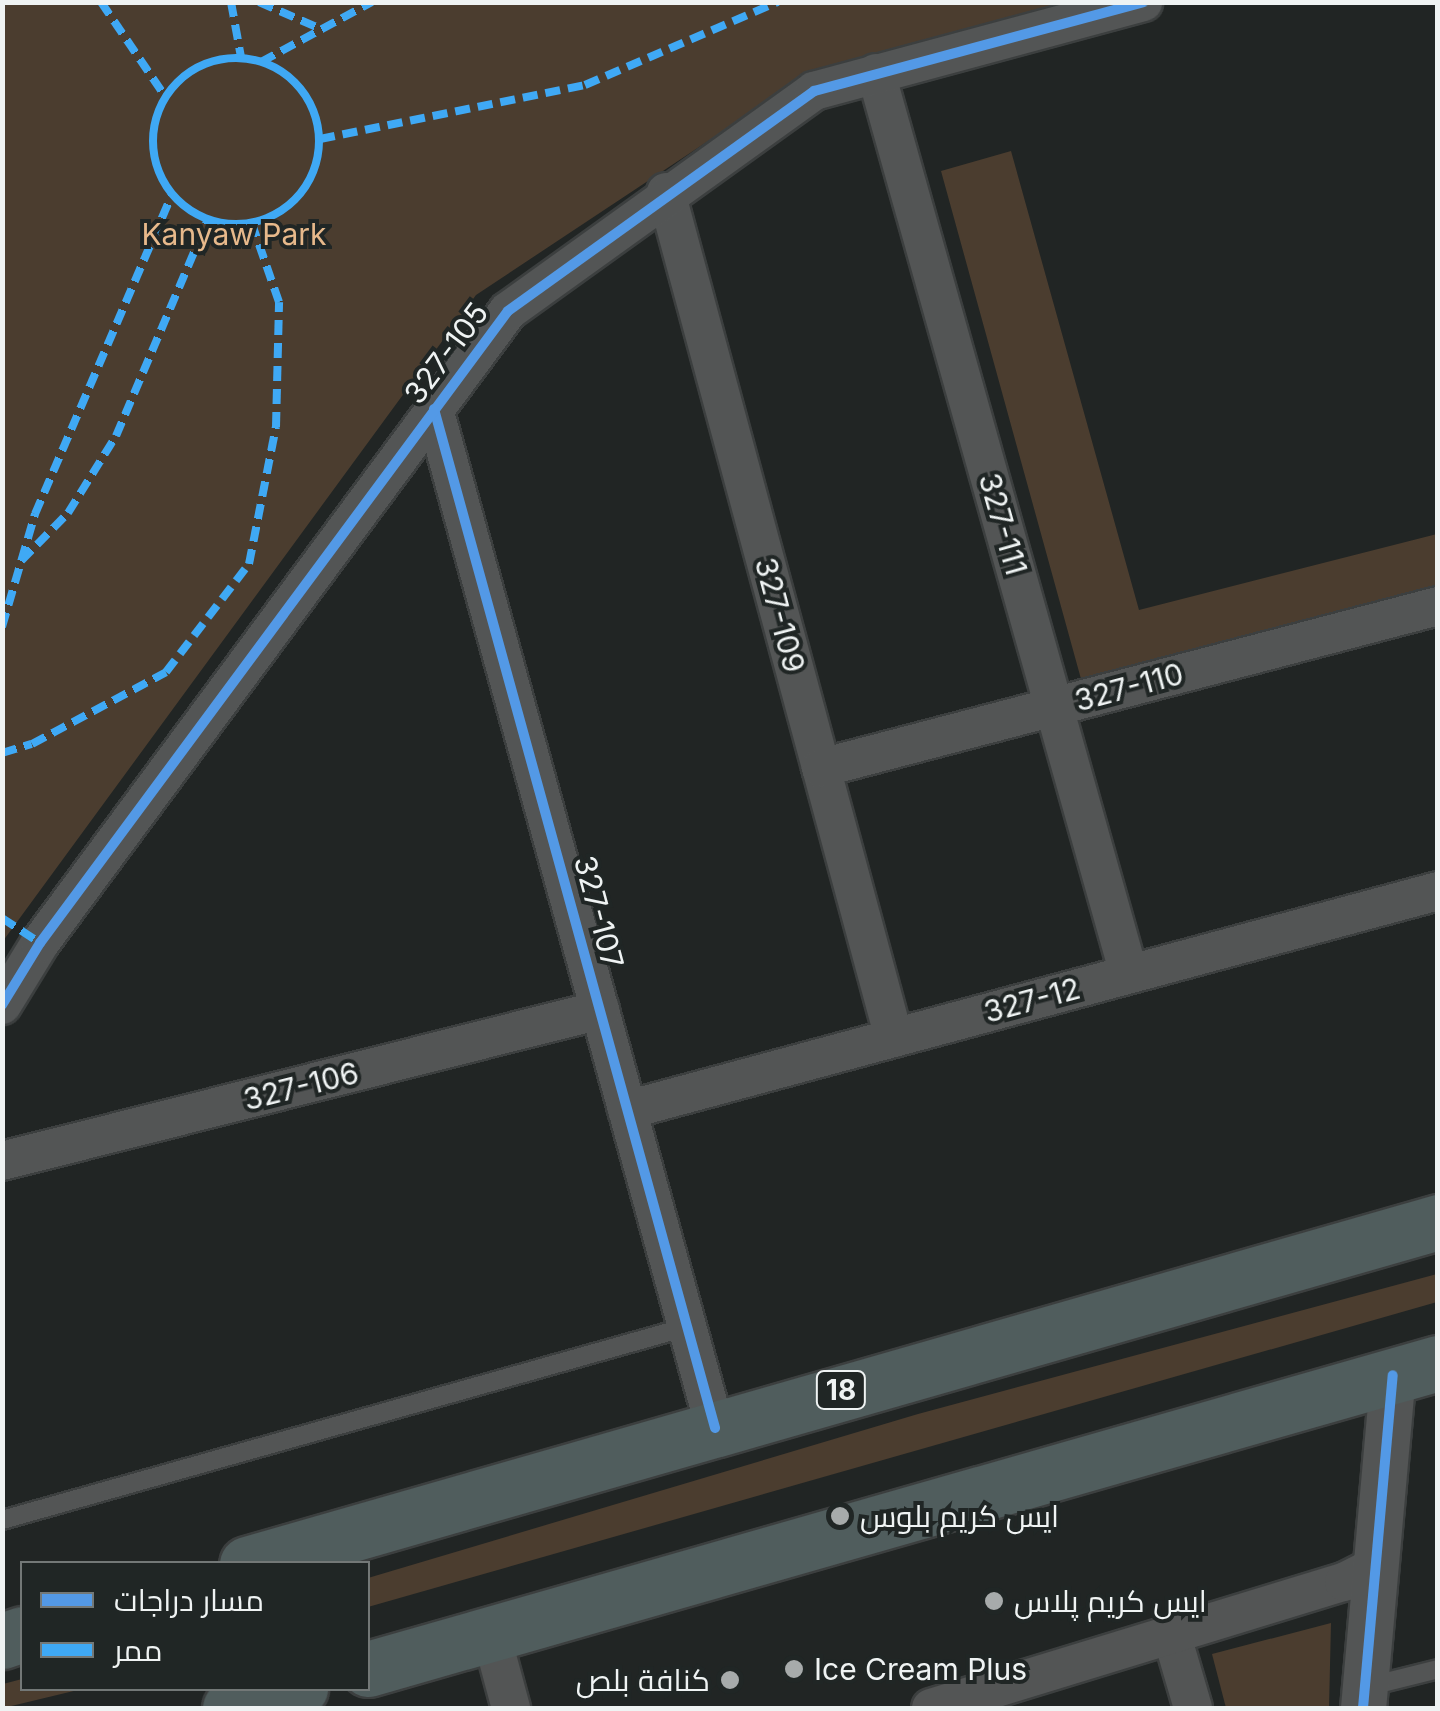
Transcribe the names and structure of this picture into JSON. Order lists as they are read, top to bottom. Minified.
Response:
{"streets":{"highway":["18"],"street":["327-105","327-111","327-109","327-110","327-107","327-12","327-106"]},"crossings":[["327-105","327-111"],["327-105","327-109"],["327-105","327-107"],["327-111","327-110"],["327-111","327-12"],["327-109","327-110"],["327-109","327-12"],["327-107","327-12"],["327-107","327-106"],["327-107","18"]],"parks":["Kanyaw Park"],"places":["ايس كريم بلوس","ايس كريم پلاس","Ice Cream Plus","كنافة بلص"],"legend":["مسار دراجات","ممر"]}
